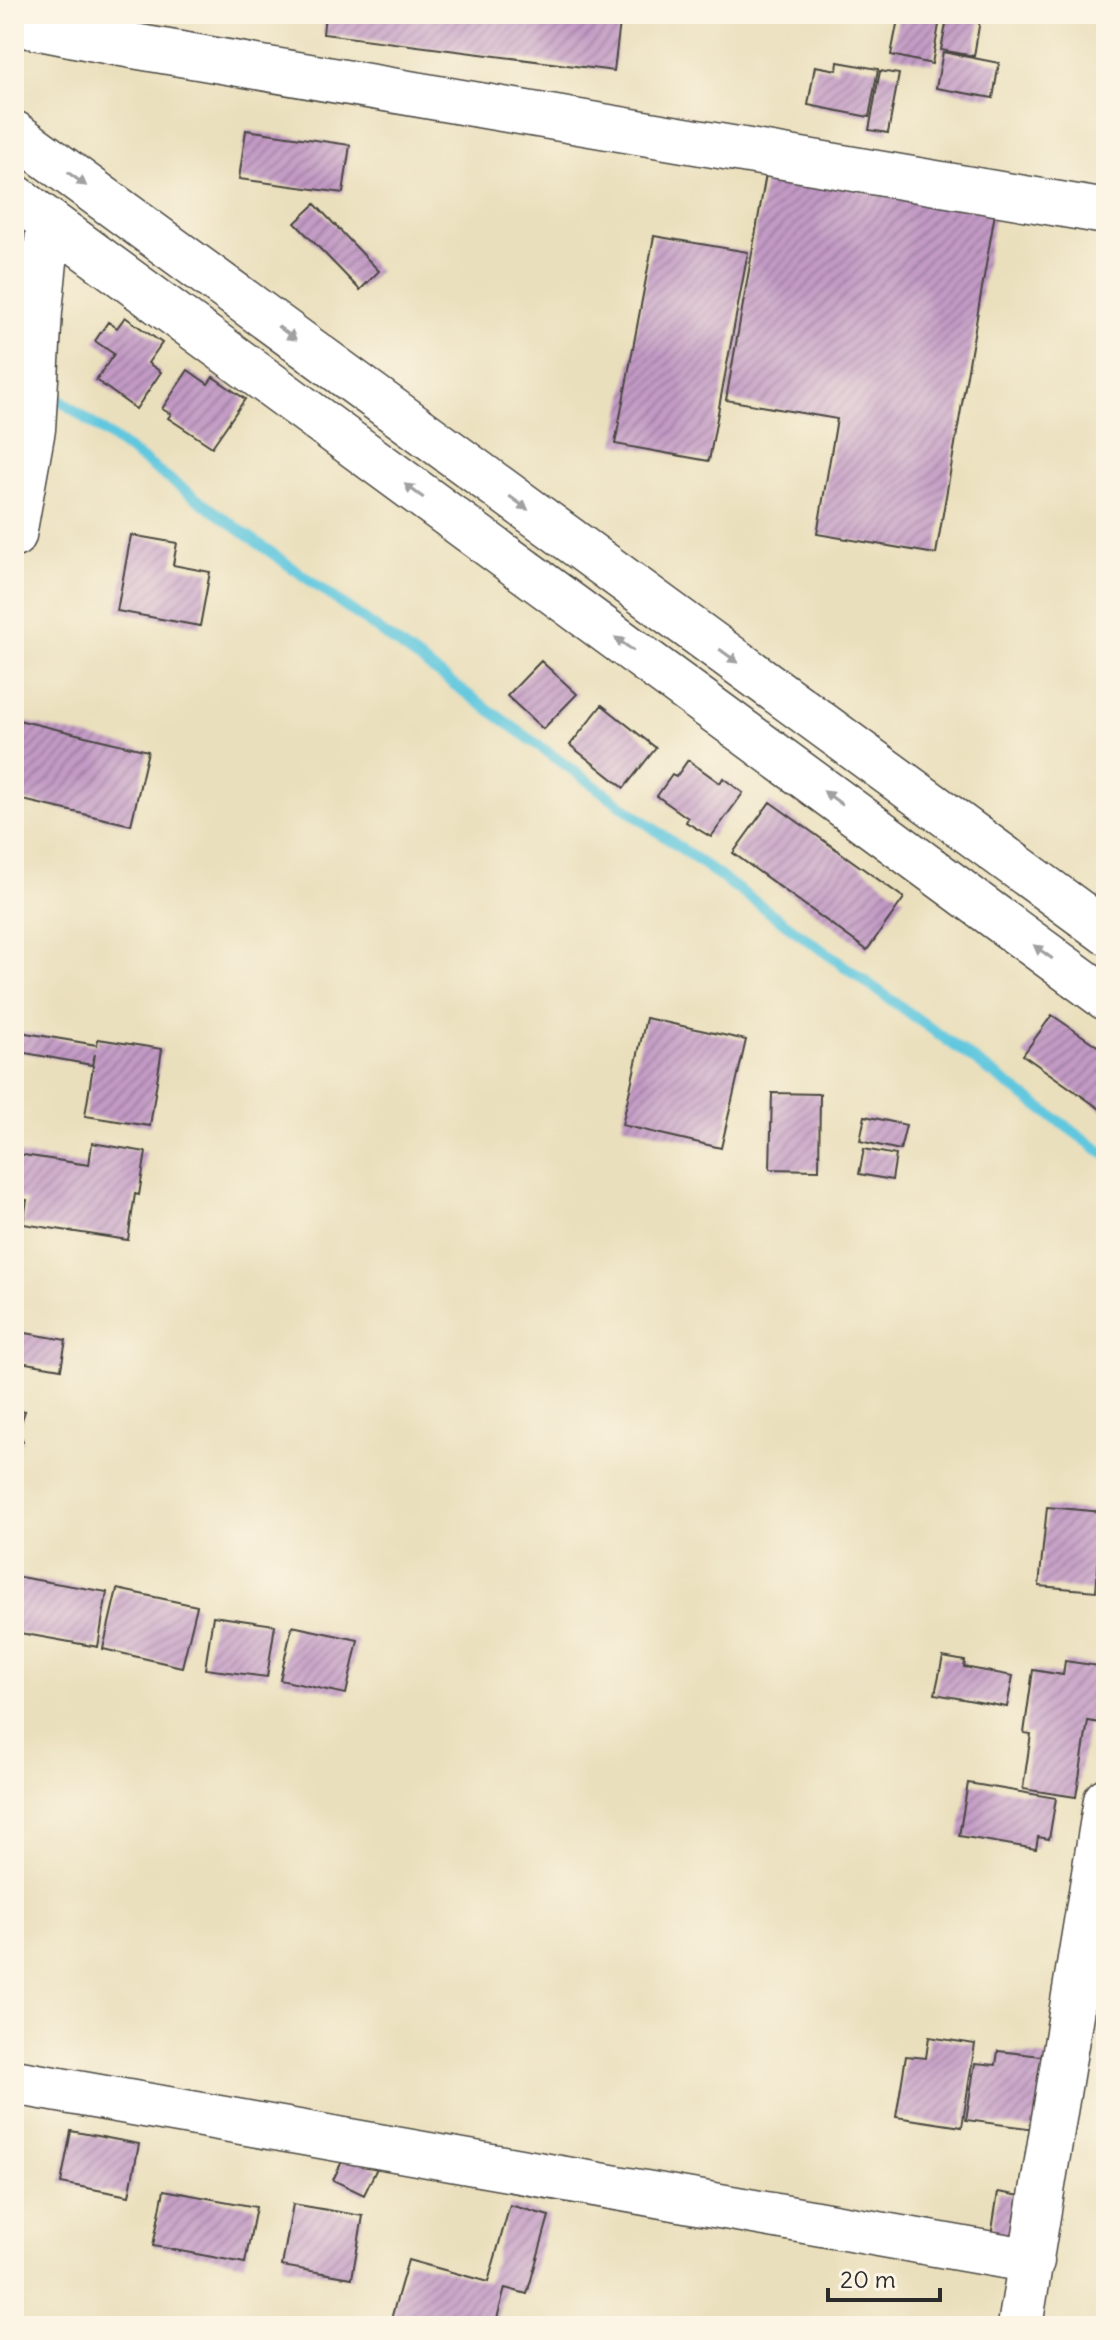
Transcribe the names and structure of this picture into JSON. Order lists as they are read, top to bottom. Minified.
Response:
{"scale_bar":"20 m"}
